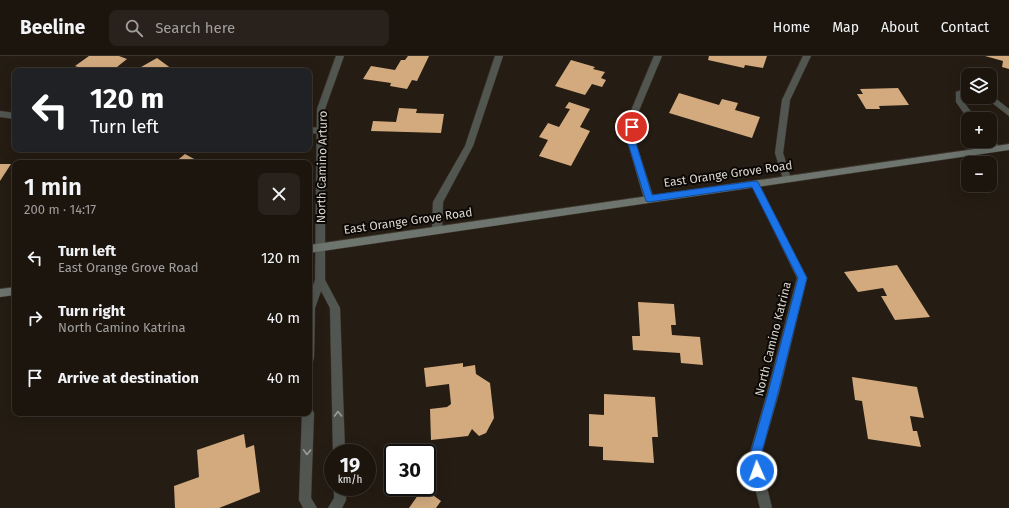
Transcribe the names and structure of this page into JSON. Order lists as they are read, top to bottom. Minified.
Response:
{"streets":{"main road":["East Orange Grove Road"],"street":["North Camino Arturo","North Camino Katrina"]},"crossings":[["North Camino Arturo","East Orange Grove Road"],["East Orange Grove Road","North Camino Katrina"]],"one_way":["North Camino Arturo"],"page":{"header":"Beeline","search":"Search here","nav":["Home","Map","About","Contact"],"map_buttons":["+","−"],"turn":["120 m","Turn left"],"heading":["1 min","200 m · 14:17"],"list":[{"name":"Turn left","note":"East Orange Grove Road","value":"120 m"},{"name":"Turn right","note":"North Camino Katrina","value":"40 m"},{"name":"Arrive at destination","value":"40 m"}],"speed":"19 km/h","limit":"30"}}
